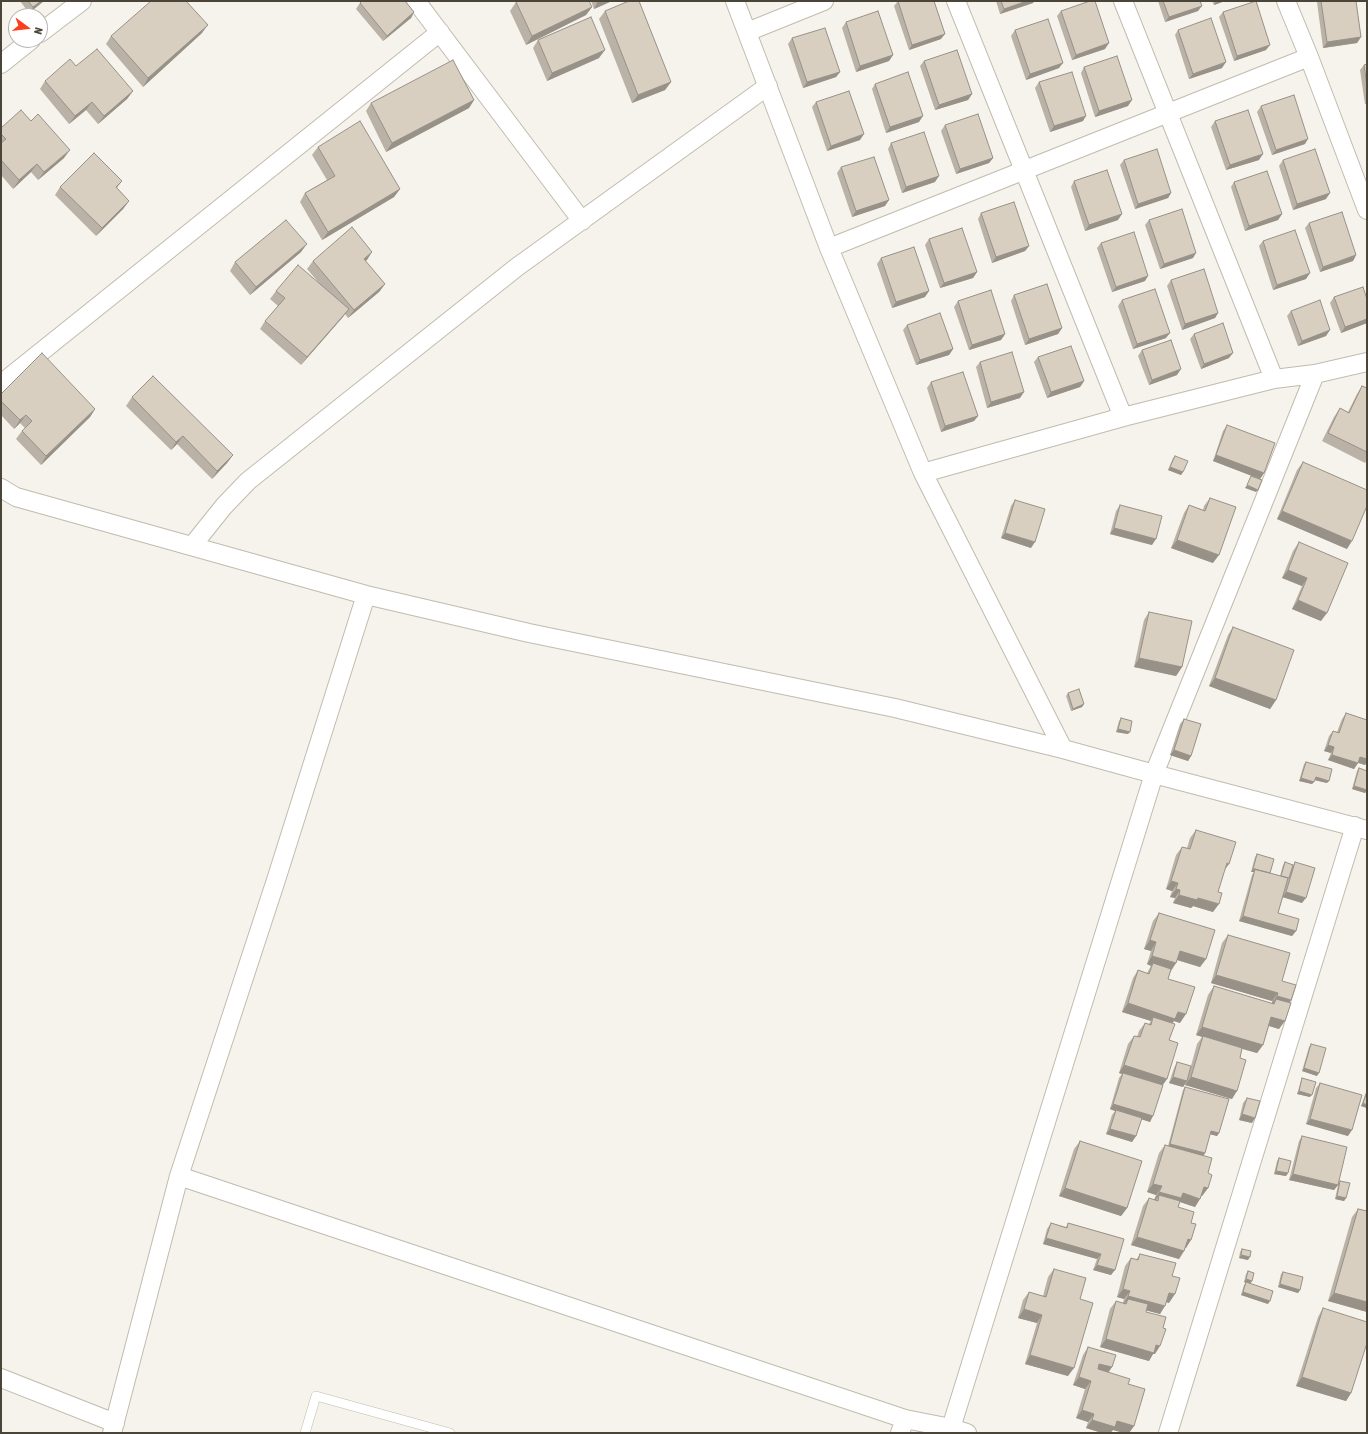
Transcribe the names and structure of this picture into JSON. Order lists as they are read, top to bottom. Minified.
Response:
{"north":"right"}
